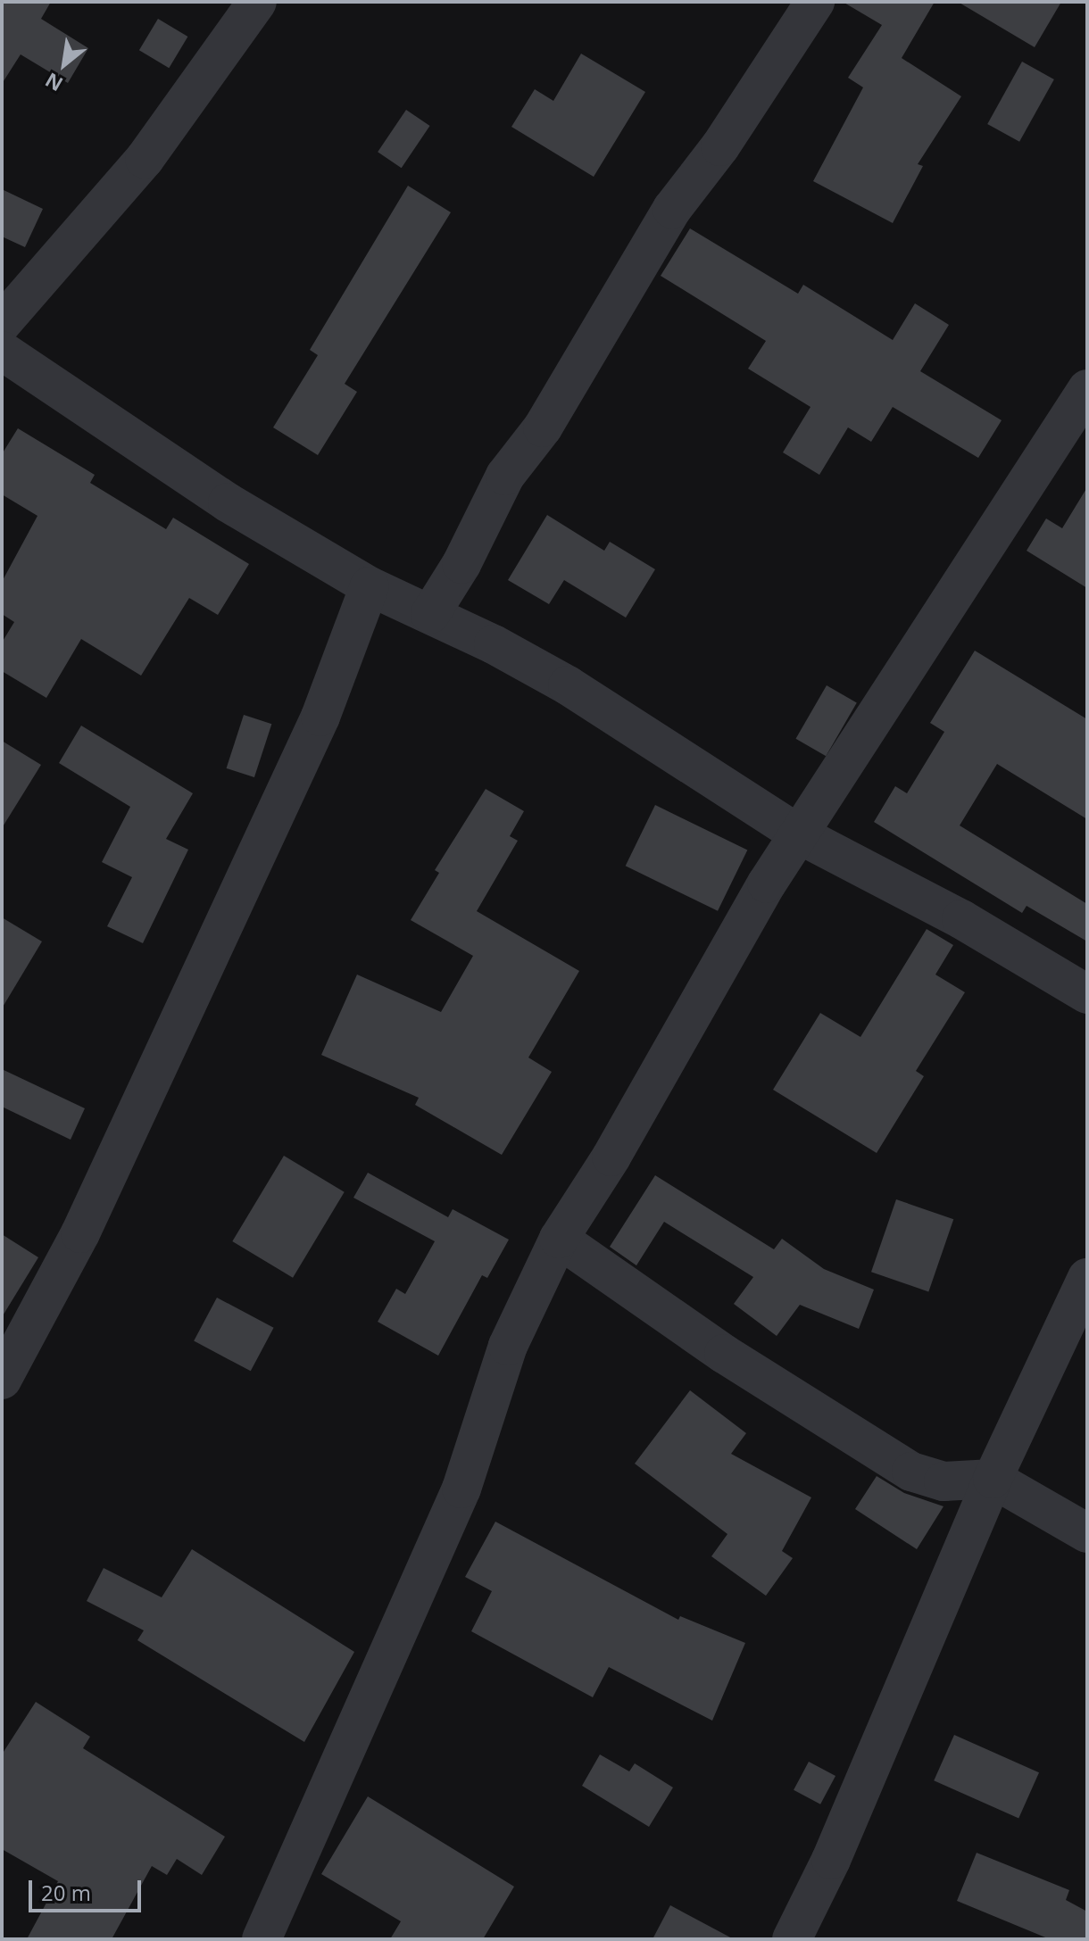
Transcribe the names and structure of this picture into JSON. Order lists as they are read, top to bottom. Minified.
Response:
{"scale_bar":"20 m","north":"bottom left"}
